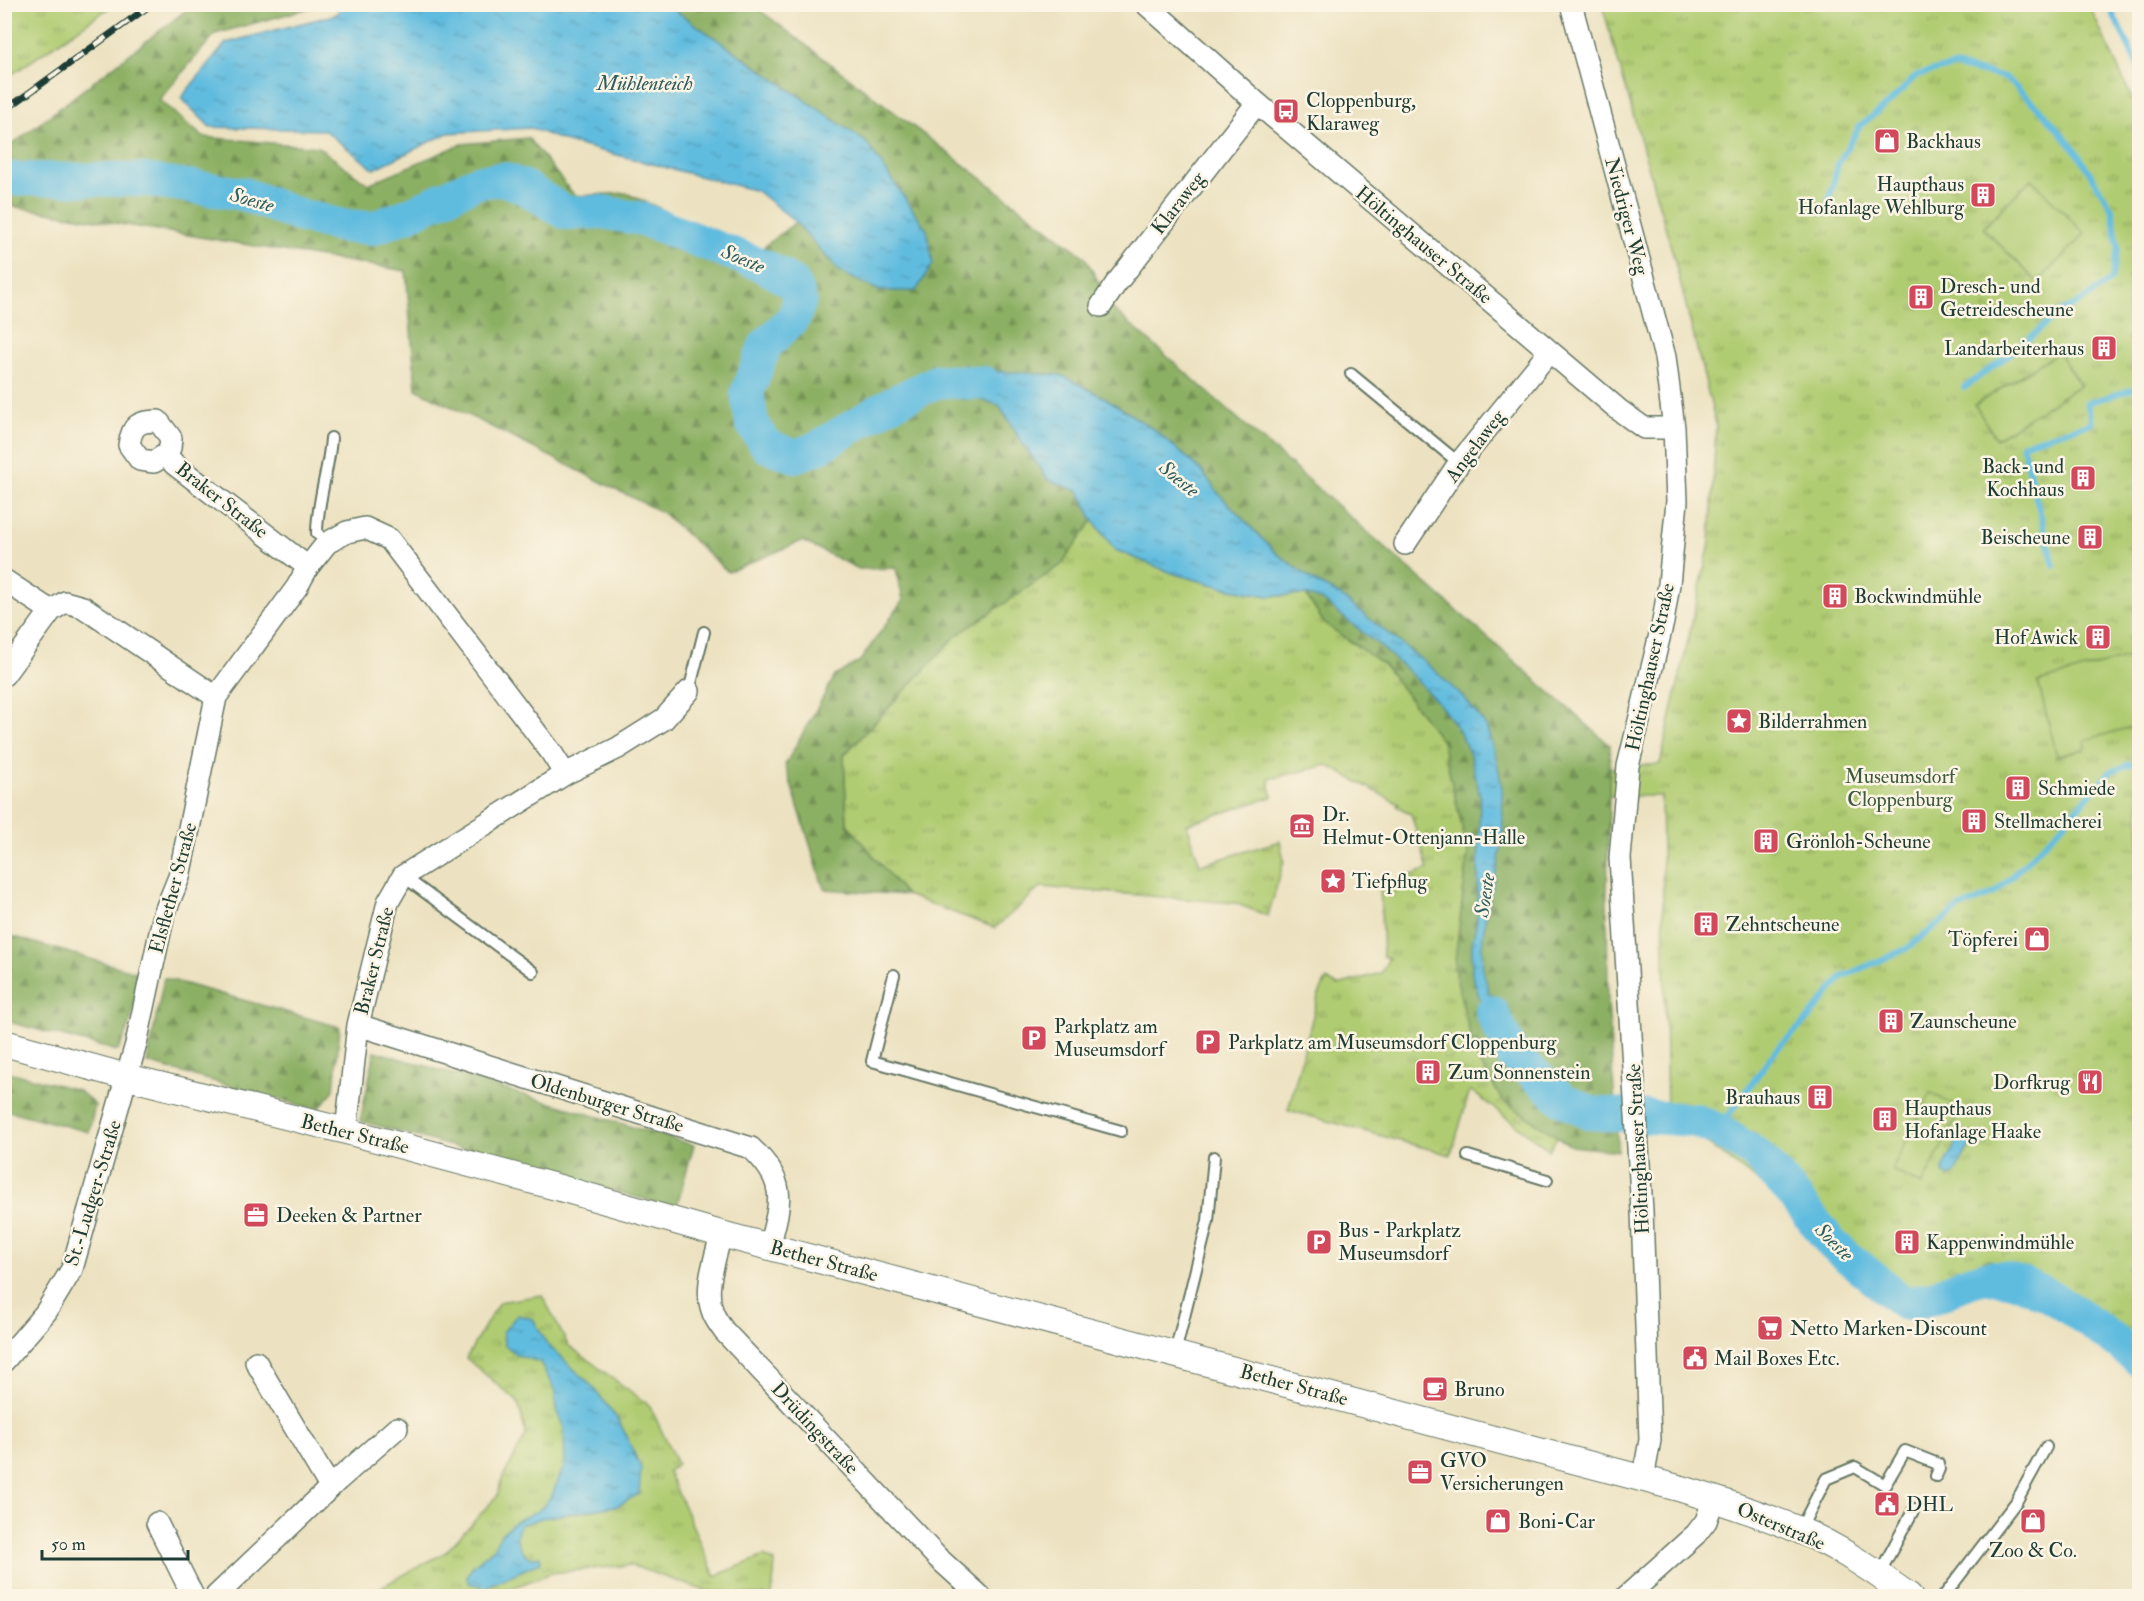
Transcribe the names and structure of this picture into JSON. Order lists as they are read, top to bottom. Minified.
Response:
{"streets":{"street":["Klaraweg","Niedriger Weg","Höltinghauser Straße","Angelaweg","Braker Straße","Elsflether Straße","Oldenburger Straße","Bether Straße","St.-Ludger-Straße","Drüdingstraße","Osterstraße"]},"crossings":[["Klaraweg","Höltinghauser Straße"],["Niedriger Weg","Höltinghauser Straße"],["Höltinghauser Straße","Angelaweg"],["Höltinghauser Straße","Bether Straße"],["Höltinghauser Straße","Osterstraße"],["Braker Straße","Elsflether Straße"],["Braker Straße","Oldenburger Straße"],["Braker Straße","Bether Straße"],["Elsflether Straße","Bether Straße"],["Elsflether Straße","St.-Ludger-Straße"],["Oldenburger Straße","Bether Straße"],["Bether Straße","St.-Ludger-Straße"],["Bether Straße","Drüdingstraße"],["Bether Straße","Osterstraße"]],"water":["Mühlenteich","Soeste"],"parks":["Museumsdorf Cloppenburg"],"places":{"bus stop":["Cloppenburg, Klaraweg"],"shop":["Backhaus","Töpferei","Boni-Car","Zoo & Co."],"building":["Haupthaus Hofanlage Wehlburg","Dresch- und Getreidescheune","Landarbeiterhaus","Back- und Kochhaus","Beischeune","Bockwindmühle","Hof Awick","Schmiede","Stellmacherei","Grönloh-Scheune","Zehntscheune","Zaunscheune","Zum Sonnenstein","Brauhaus","Haupthaus Hofanlage Haake","Kappenwindmühle"],"place":["Bilderrahmen","Tiefpflug"],"museum":["Dr. Helmut-Ottenjann-Halle"],"parking":["Parkplatz am Museumsdorf","Parkplatz am Museumsdorf Cloppenburg","Bus - Parkplatz Museumsdorf"],"restaurant":["Dorfkrug"],"office":["Deeken & Partner","GVO Versicherungen"],"supermarket":["Netto Marken-Discount"],"public building":["Mail Boxes Etc.","DHL"],"cafe":["Bruno"]},"scale_bar":"50 m"}
